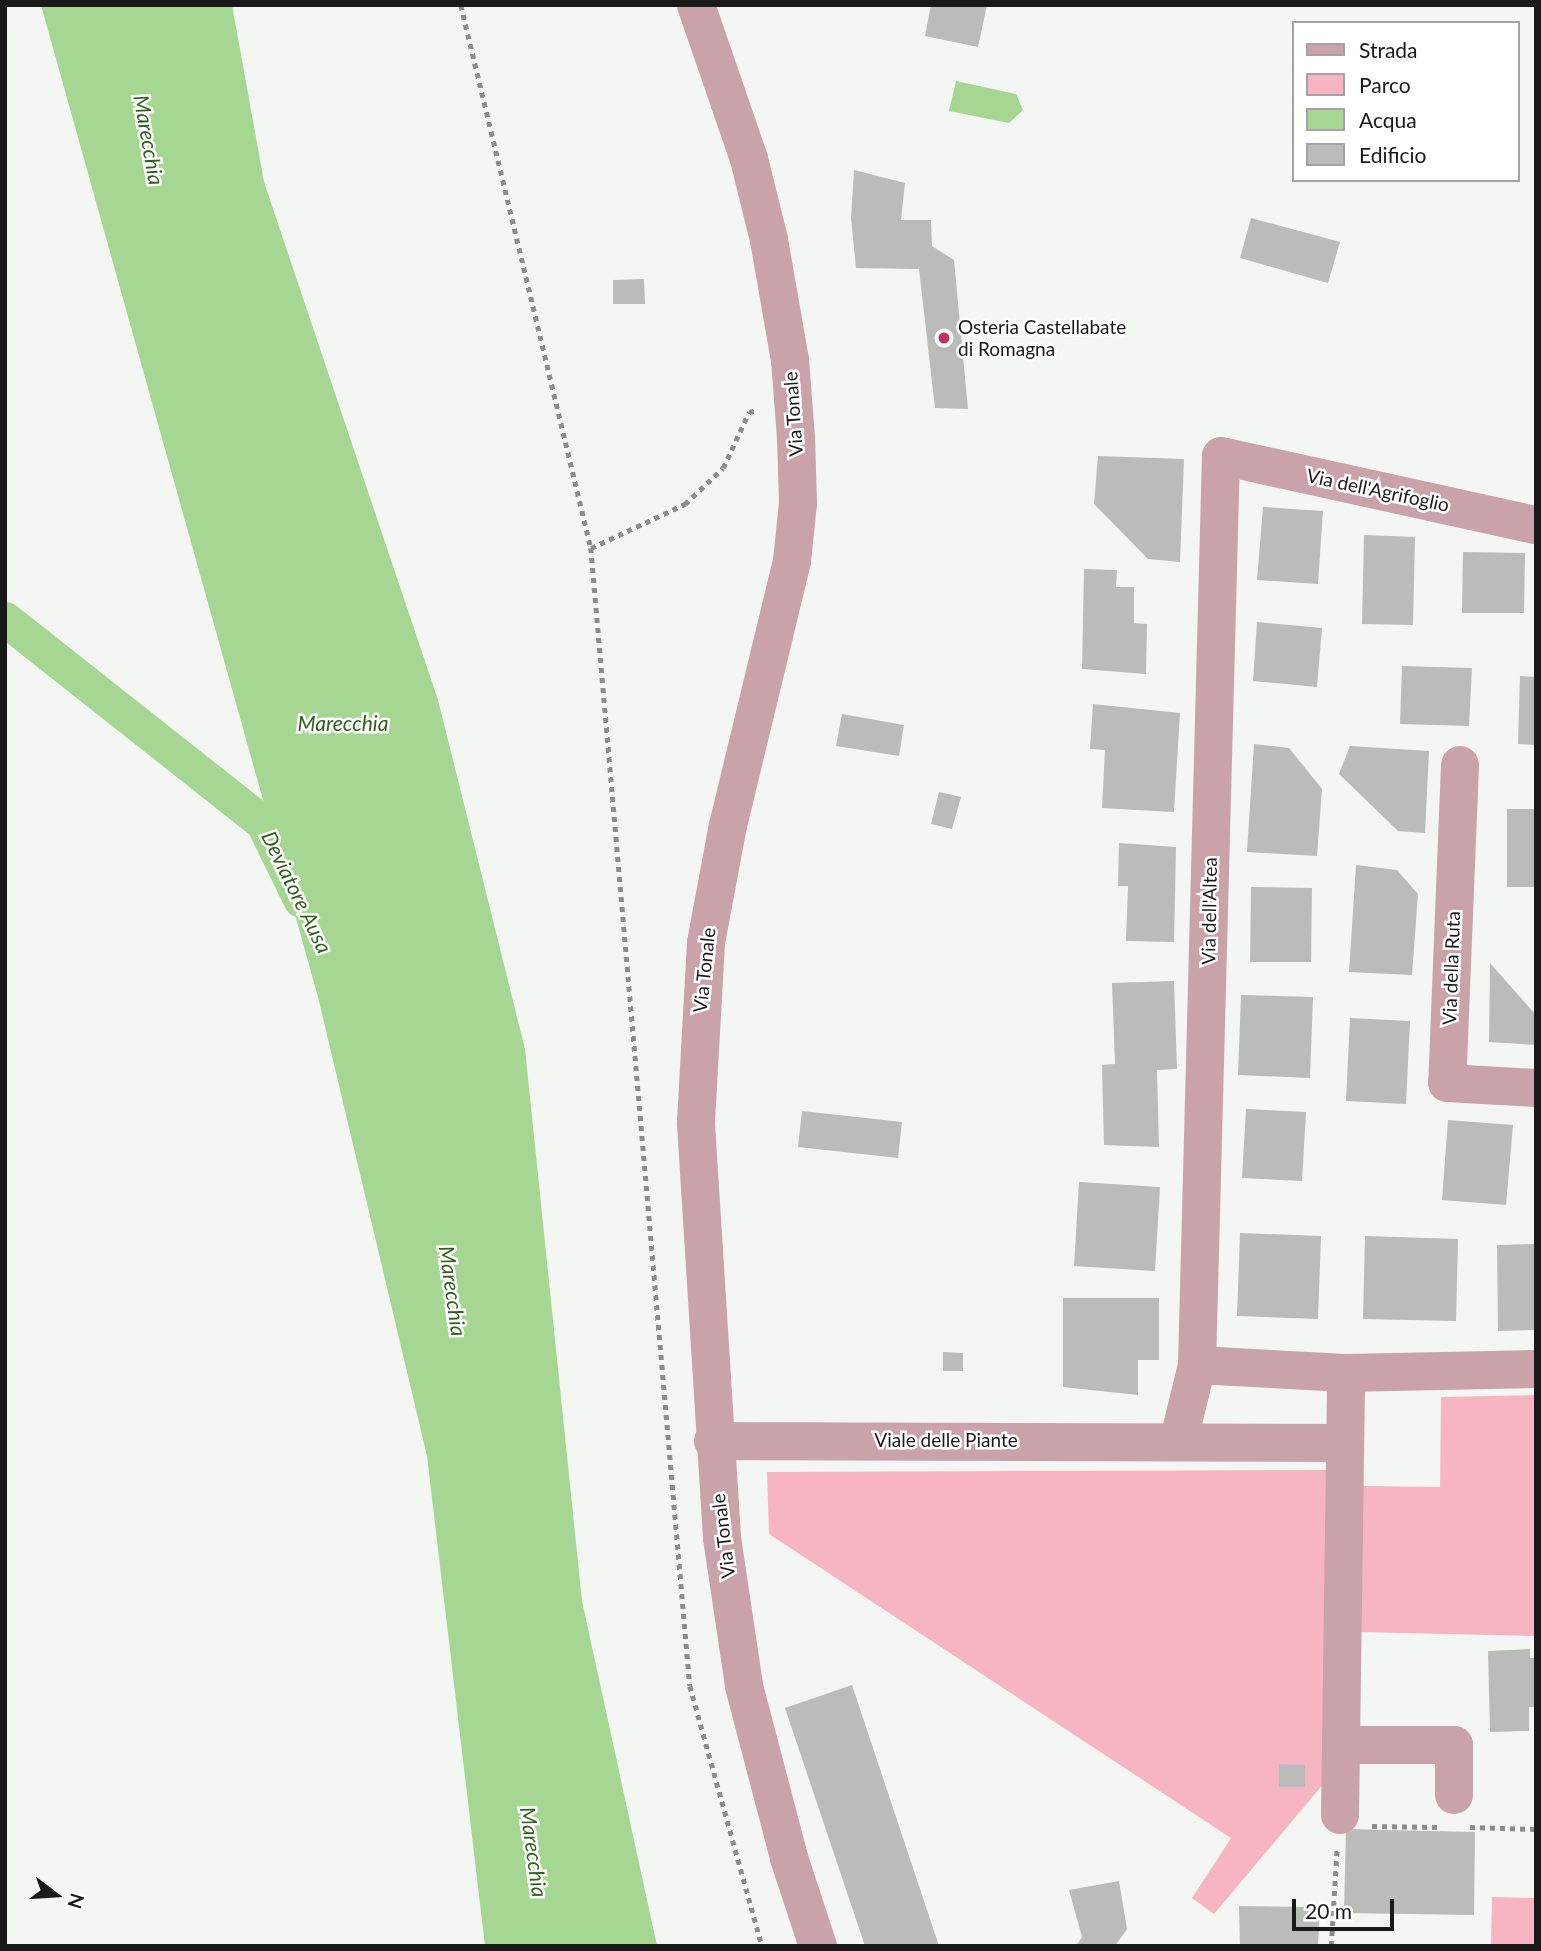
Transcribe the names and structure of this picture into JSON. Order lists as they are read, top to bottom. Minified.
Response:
{"streets":{"street":["Via Tonale","Via dell'Agrifoglio","Via dell'Altea","Via della Ruta","Viale delle Piante"]},"crossings":[["Via Tonale","Viale delle Piante"],["Via dell'Agrifoglio","Via dell'Altea"]],"water":["Marecchia","Deviatore Ausa"],"places":["Osteria Castellabate di Romagna"],"legend":["Strada","Parco","Acqua","Edificio"],"scale_bar":"20 m","north":"right"}
